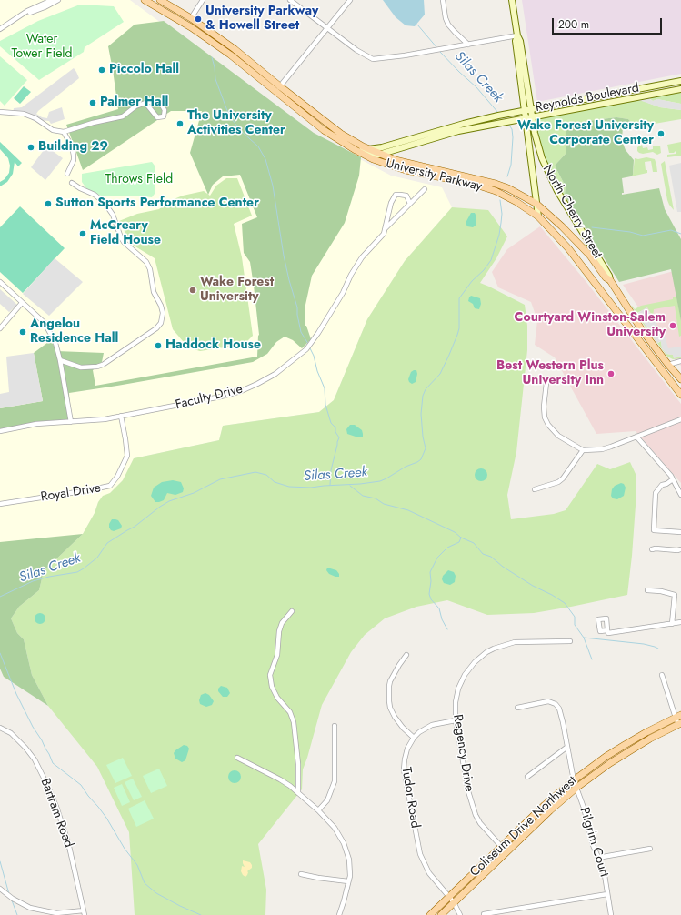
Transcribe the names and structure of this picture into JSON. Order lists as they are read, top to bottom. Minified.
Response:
{"streets":{"main road":["Reynolds Boulevard","University Parkway","North Cherry Street","Coliseum Drive Northwest"],"street":["Faculty Drive","Royal Drive","Regency Drive","Tudor Road","Bartram Road","Pilgrim Court"]},"crossings":[["Reynolds Boulevard","University Parkway"],["Reynolds Boulevard","North Cherry Street"],["University Parkway","North Cherry Street"],["Faculty Drive","Royal Drive"],["Regency Drive","Tudor Road"],["Regency Drive","Coliseum Drive Northwest"],["Tudor Road","Coliseum Drive Northwest"],["Coliseum Drive Northwest","Pilgrim Court"]],"water":["Silas Creek"],"parks":["Water Tower Field","Throws Field"],"places":["University Parkway & Howell Street","Piccolo Hall","Palmer Hall","The University Activities Center","Wake Forest University Corporate Center","Building 29","Sutton Sports Performance Center","McCreary Field House","Wake Forest University","Courtyard Winston-Salem University","Angelou Residence Hall","Haddock House","Best Western Plus University Inn"],"scale_bar":"200 m"}
